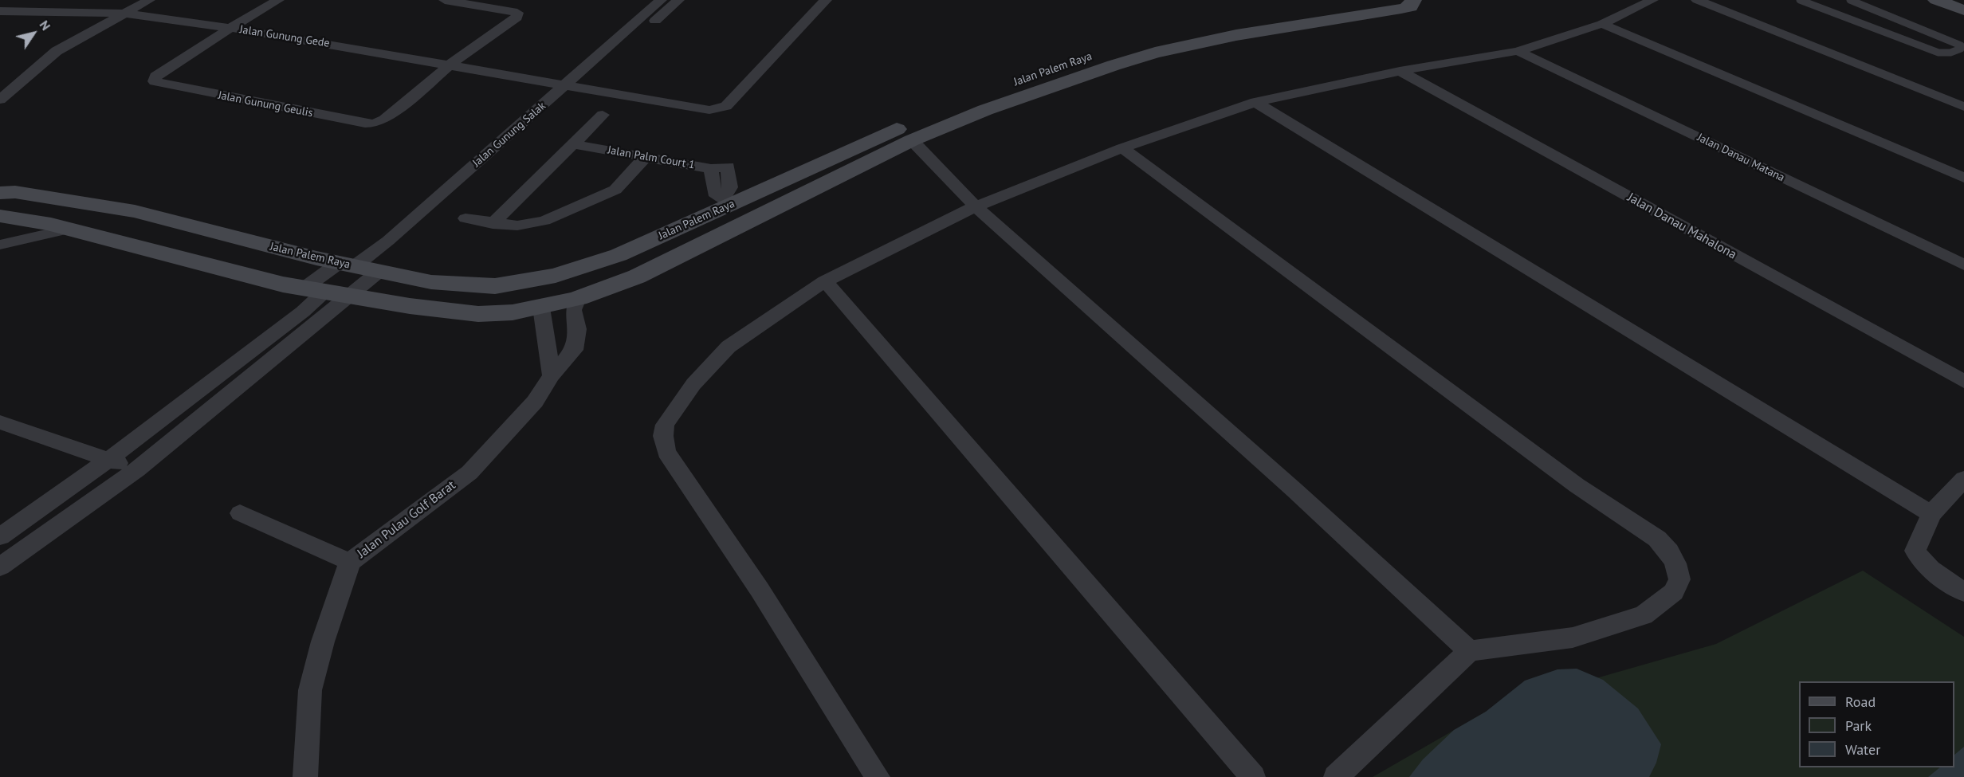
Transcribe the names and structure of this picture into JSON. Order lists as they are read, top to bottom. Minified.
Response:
{"streets":{"street":["Jalan Gunung Gede","Jalan Palem Raya","Jalan Gunung Geulis","Jalan Gunung Salak","Jalan Palm Court 1","Jalan Danau Matana","Jalan Danau Mahalona","Jalan Pulau Golf Barat"]},"crossings":[["Jalan Gunung Gede","Jalan Gunung Geulis"],["Jalan Gunung Gede","Jalan Gunung Salak"],["Jalan Palem Raya","Jalan Gunung Salak"],["Jalan Palem Raya","Jalan Palm Court 1"],["Jalan Palem Raya","Jalan Pulau Golf Barat"]],"legend":["Road","Park","Water"],"north":"top right"}
